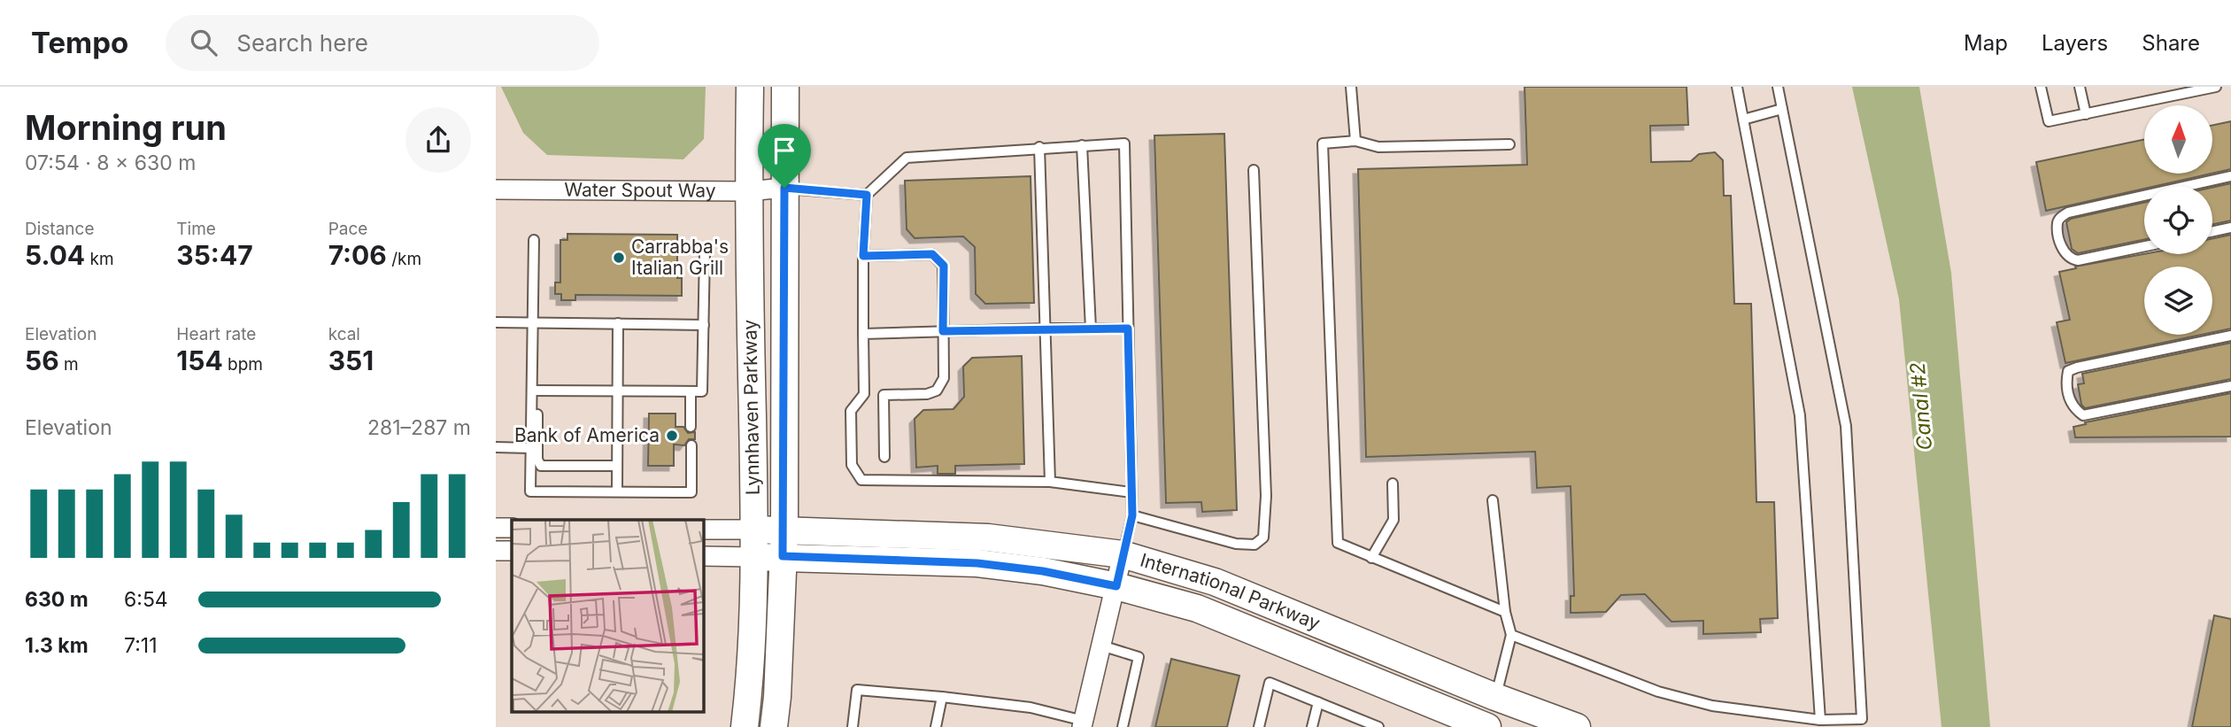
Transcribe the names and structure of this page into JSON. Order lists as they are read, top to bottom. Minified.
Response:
{"streets":{"main road":["Lynnhaven Parkway","International Parkway"],"street":["Water Spout Way"]},"crossings":[["Water Spout Way","Lynnhaven Parkway"],["Lynnhaven Parkway","International Parkway"]],"water":["Canal #2"],"places":["Carrabba's Italian Grill","Bank of America"],"north":"top","page":{"header":"Tempo","search":"Search here","nav":["Map","Layers","Share"],"heading":["Morning run","07:54 · 8 × 630 m"],"stats":[["Distance","5.04 km"],["Time","35:47"],["Pace","7:06 /km"],["Elevation","56 m"],["Heart rate","154 bpm"],["kcal","351"]],"chart":["Elevation","281–287 m"],"list":[{"name":"630 m","note":"6:54"},{"name":"1.3 km","note":"7:11"}]}}
